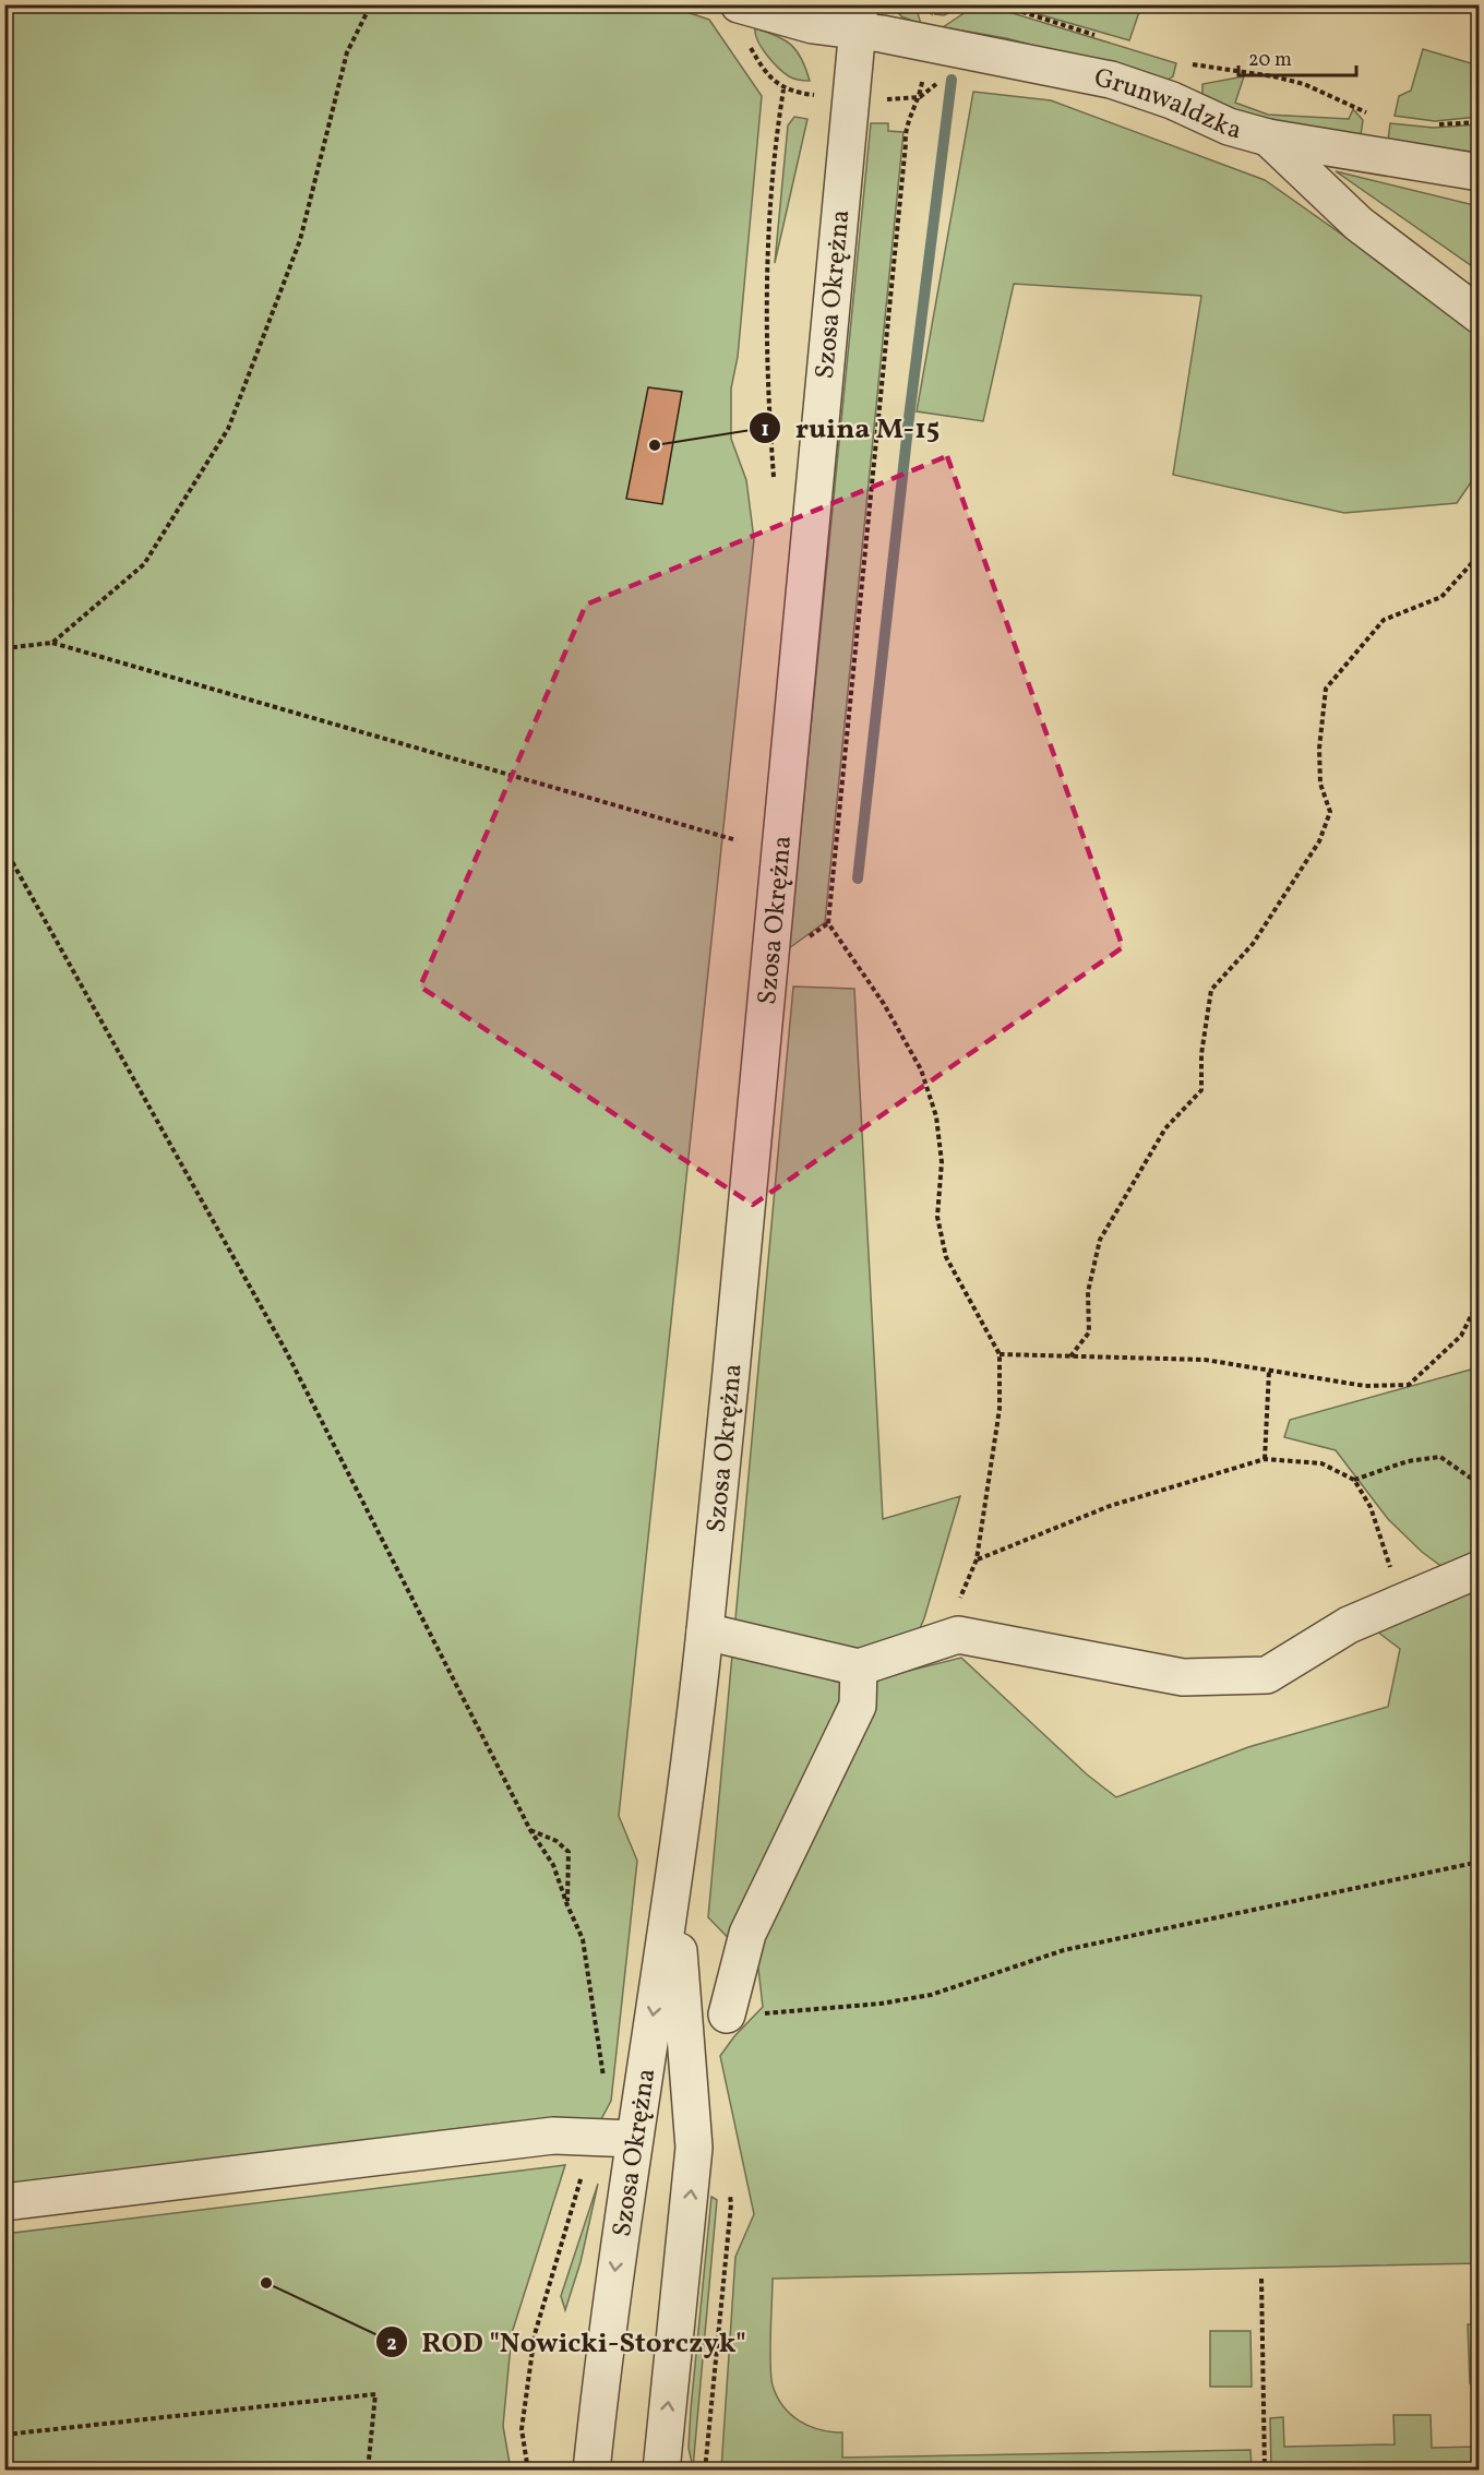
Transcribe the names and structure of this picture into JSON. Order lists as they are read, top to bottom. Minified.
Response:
{"streets":{"street":["Grunwaldzka","Szosa Okrężna"]},"crossings":[["Grunwaldzka","Szosa Okrężna"]],"places":["ruina M-15","ROD \"Nowicki-Storczyk\""],"scale_bar":"20 m"}
